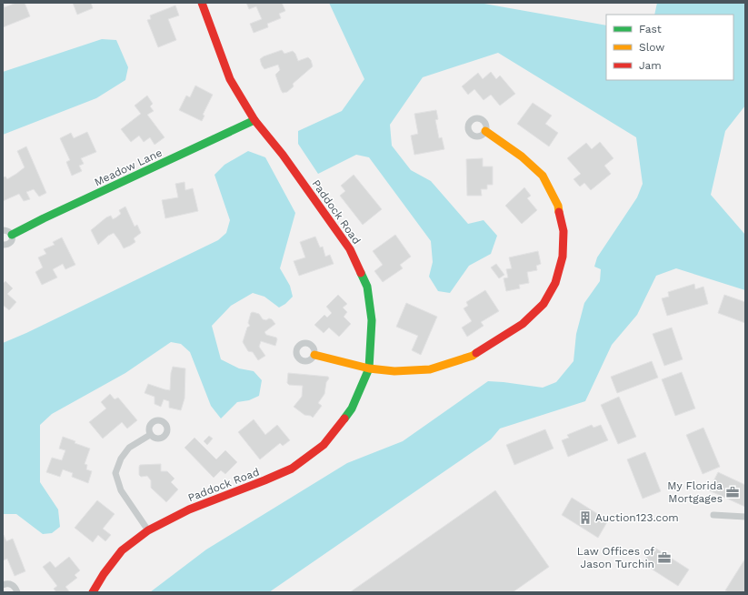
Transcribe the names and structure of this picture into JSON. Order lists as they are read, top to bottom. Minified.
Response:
{"streets":{"street":["Meadow Lane","Paddock Road"]},"crossings":[["Meadow Lane","Paddock Road"]],"places":{"office":["My Florida Mortgages","Law Offices of Jason Turchin"],"building":["Auction123.com"]},"legend":["Fast","Slow","Jam"]}
